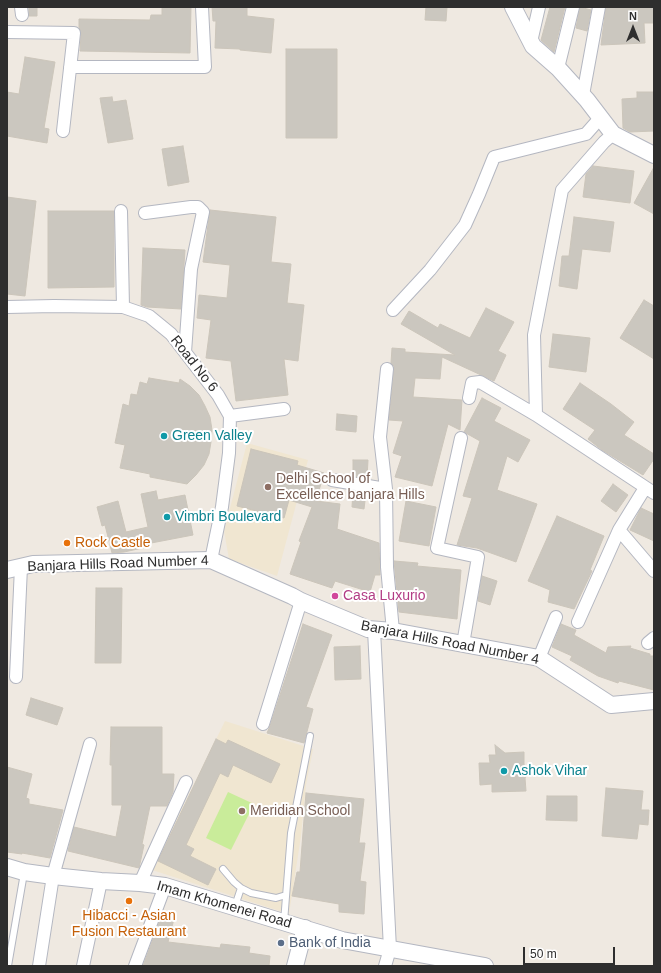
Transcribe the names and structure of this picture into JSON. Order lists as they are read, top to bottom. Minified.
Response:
{"streets":{"street":["Road No 6","Banjara Hills Road Number 4","Imam Khomenei Road"]},"places":["Green Valley","Delhi School of Excellence banjara Hills","Vimbri Boulevard","Rock Castle","Casa Luxurio","Ashok Vihar","Meridian School","Hibacci - Asian Fusion Restaurant","Bank of India"],"scale_bar":"50 m","north":"top"}
